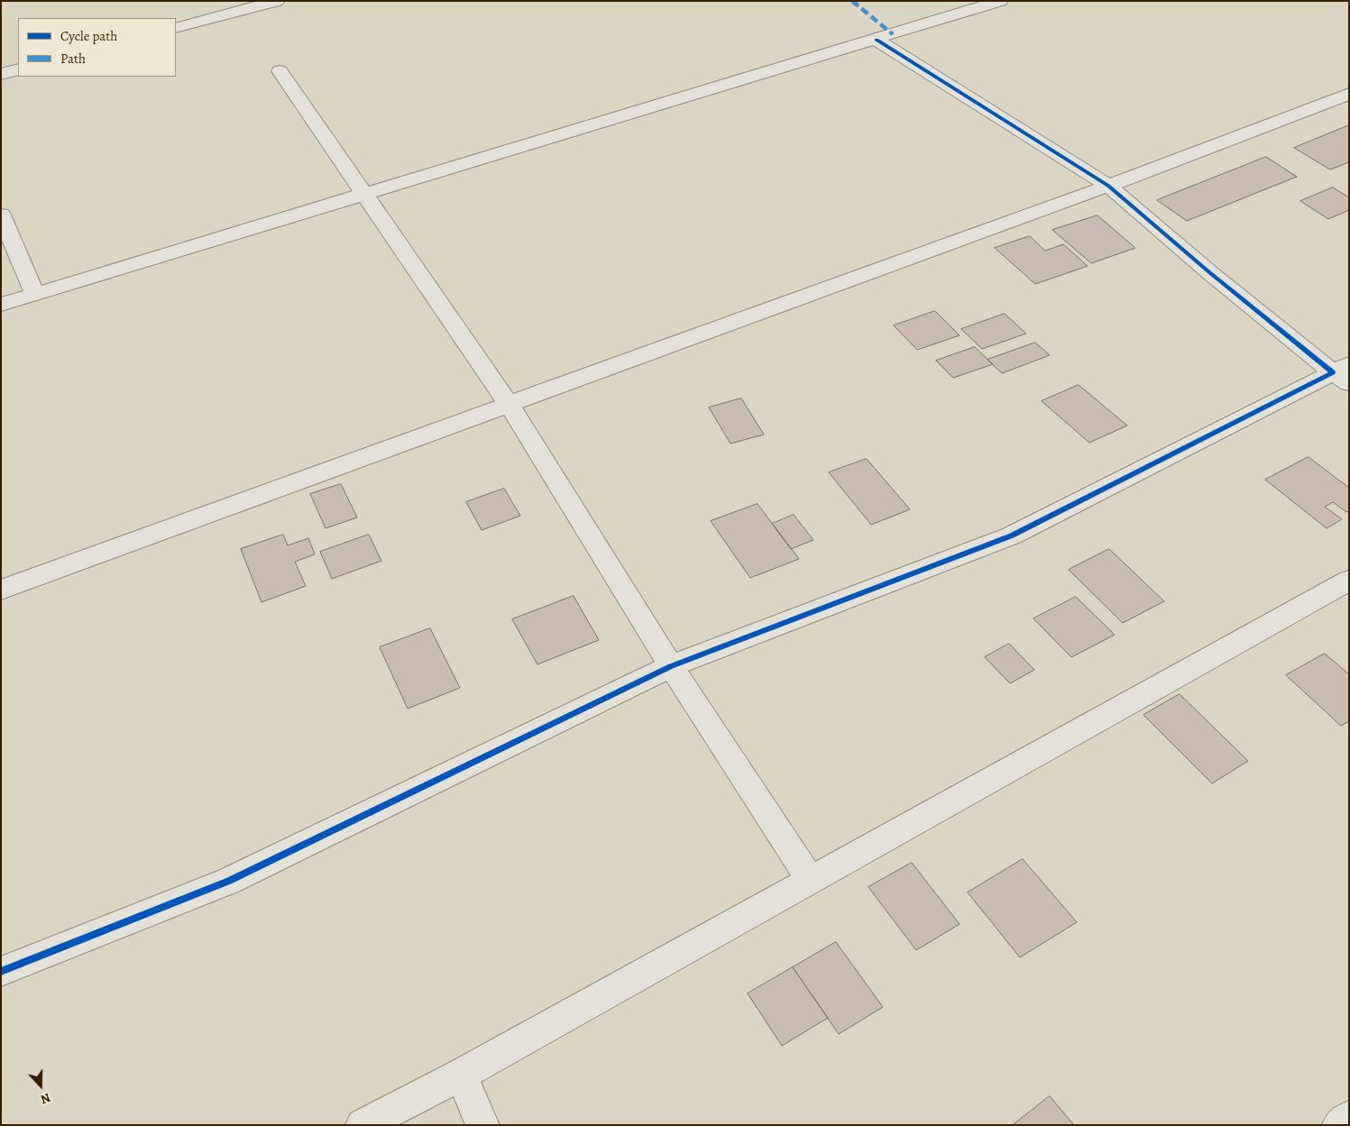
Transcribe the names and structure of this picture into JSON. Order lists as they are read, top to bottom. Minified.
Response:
{"legend":["Cycle path","Path"],"north":"bottom"}
